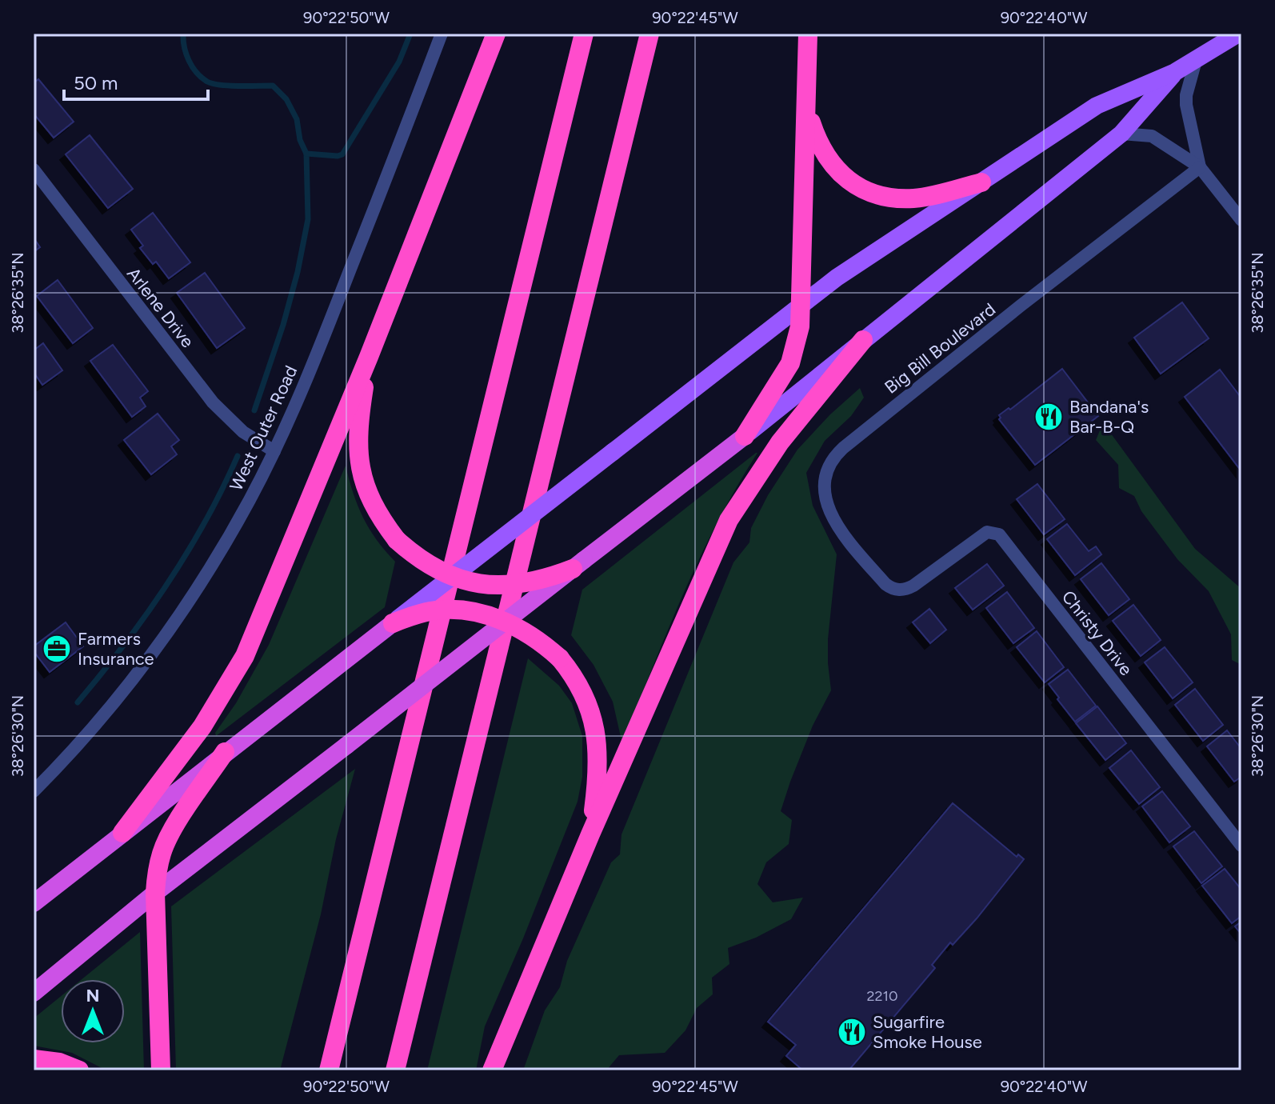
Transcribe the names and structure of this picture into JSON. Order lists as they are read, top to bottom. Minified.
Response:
{"streets":{"street":["Arlene Drive","Big Bill Boulevard","West Outer Road","Christy Drive"]},"crossings":[["Arlene Drive","West Outer Road"],["Big Bill Boulevard","Christy Drive"]],"places":{"restaurant":["Bandana's Bar-B-Q","Sugarfire Smoke House"],"office":["Farmers Insurance"]},"house_numbers":["2210"],"scale_bar":"50 m","north":"top","coordinates":["90°22'50\"W","90°22'45\"W","90°22'40\"W","38°26'35\"N","38°26'30\"N"]}
